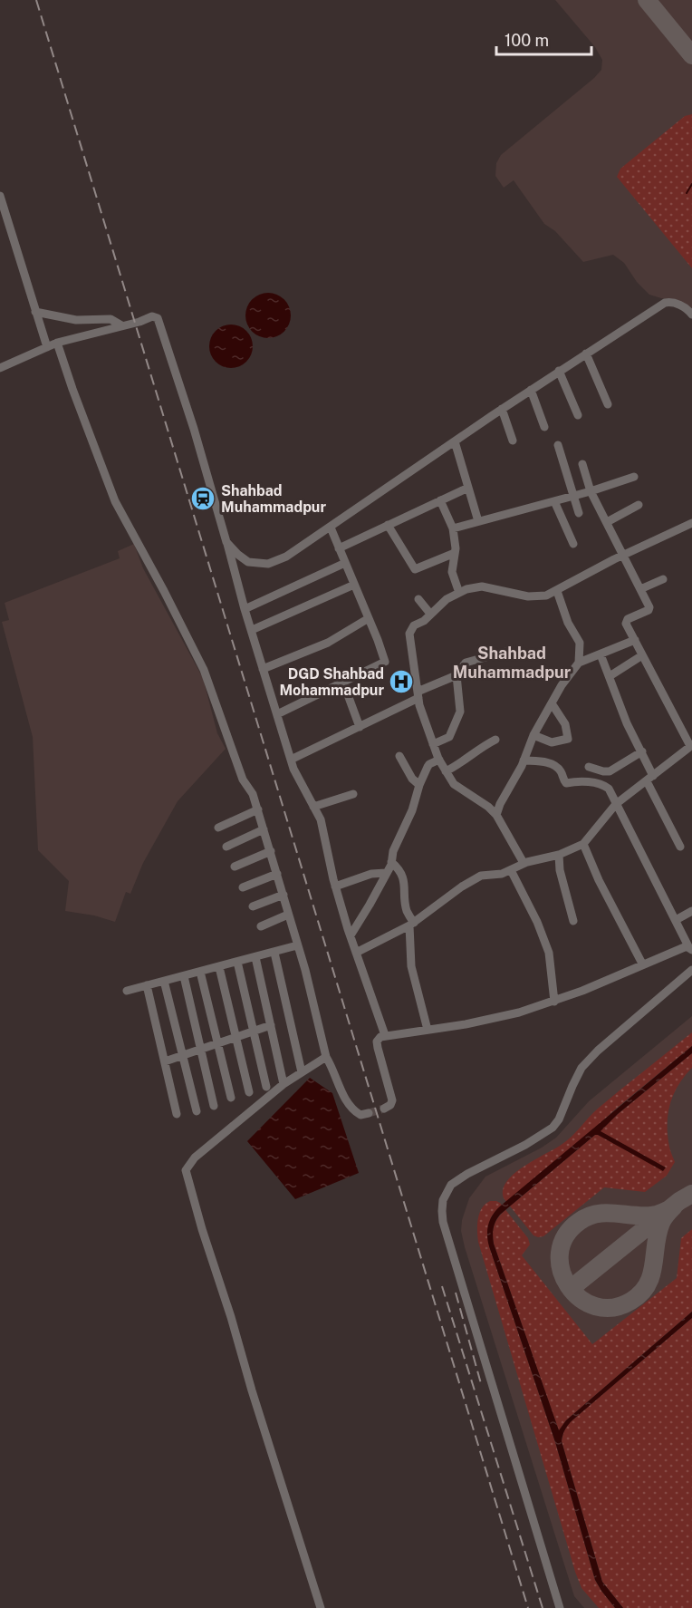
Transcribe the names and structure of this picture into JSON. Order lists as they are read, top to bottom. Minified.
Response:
{"districts":["Shahbad Muhammadpur"],"places":{"station":["Shahbad Muhammadpur"],"hospital":["DGD Shahbad Mohammadpur"]},"scale_bar":"100 m"}
